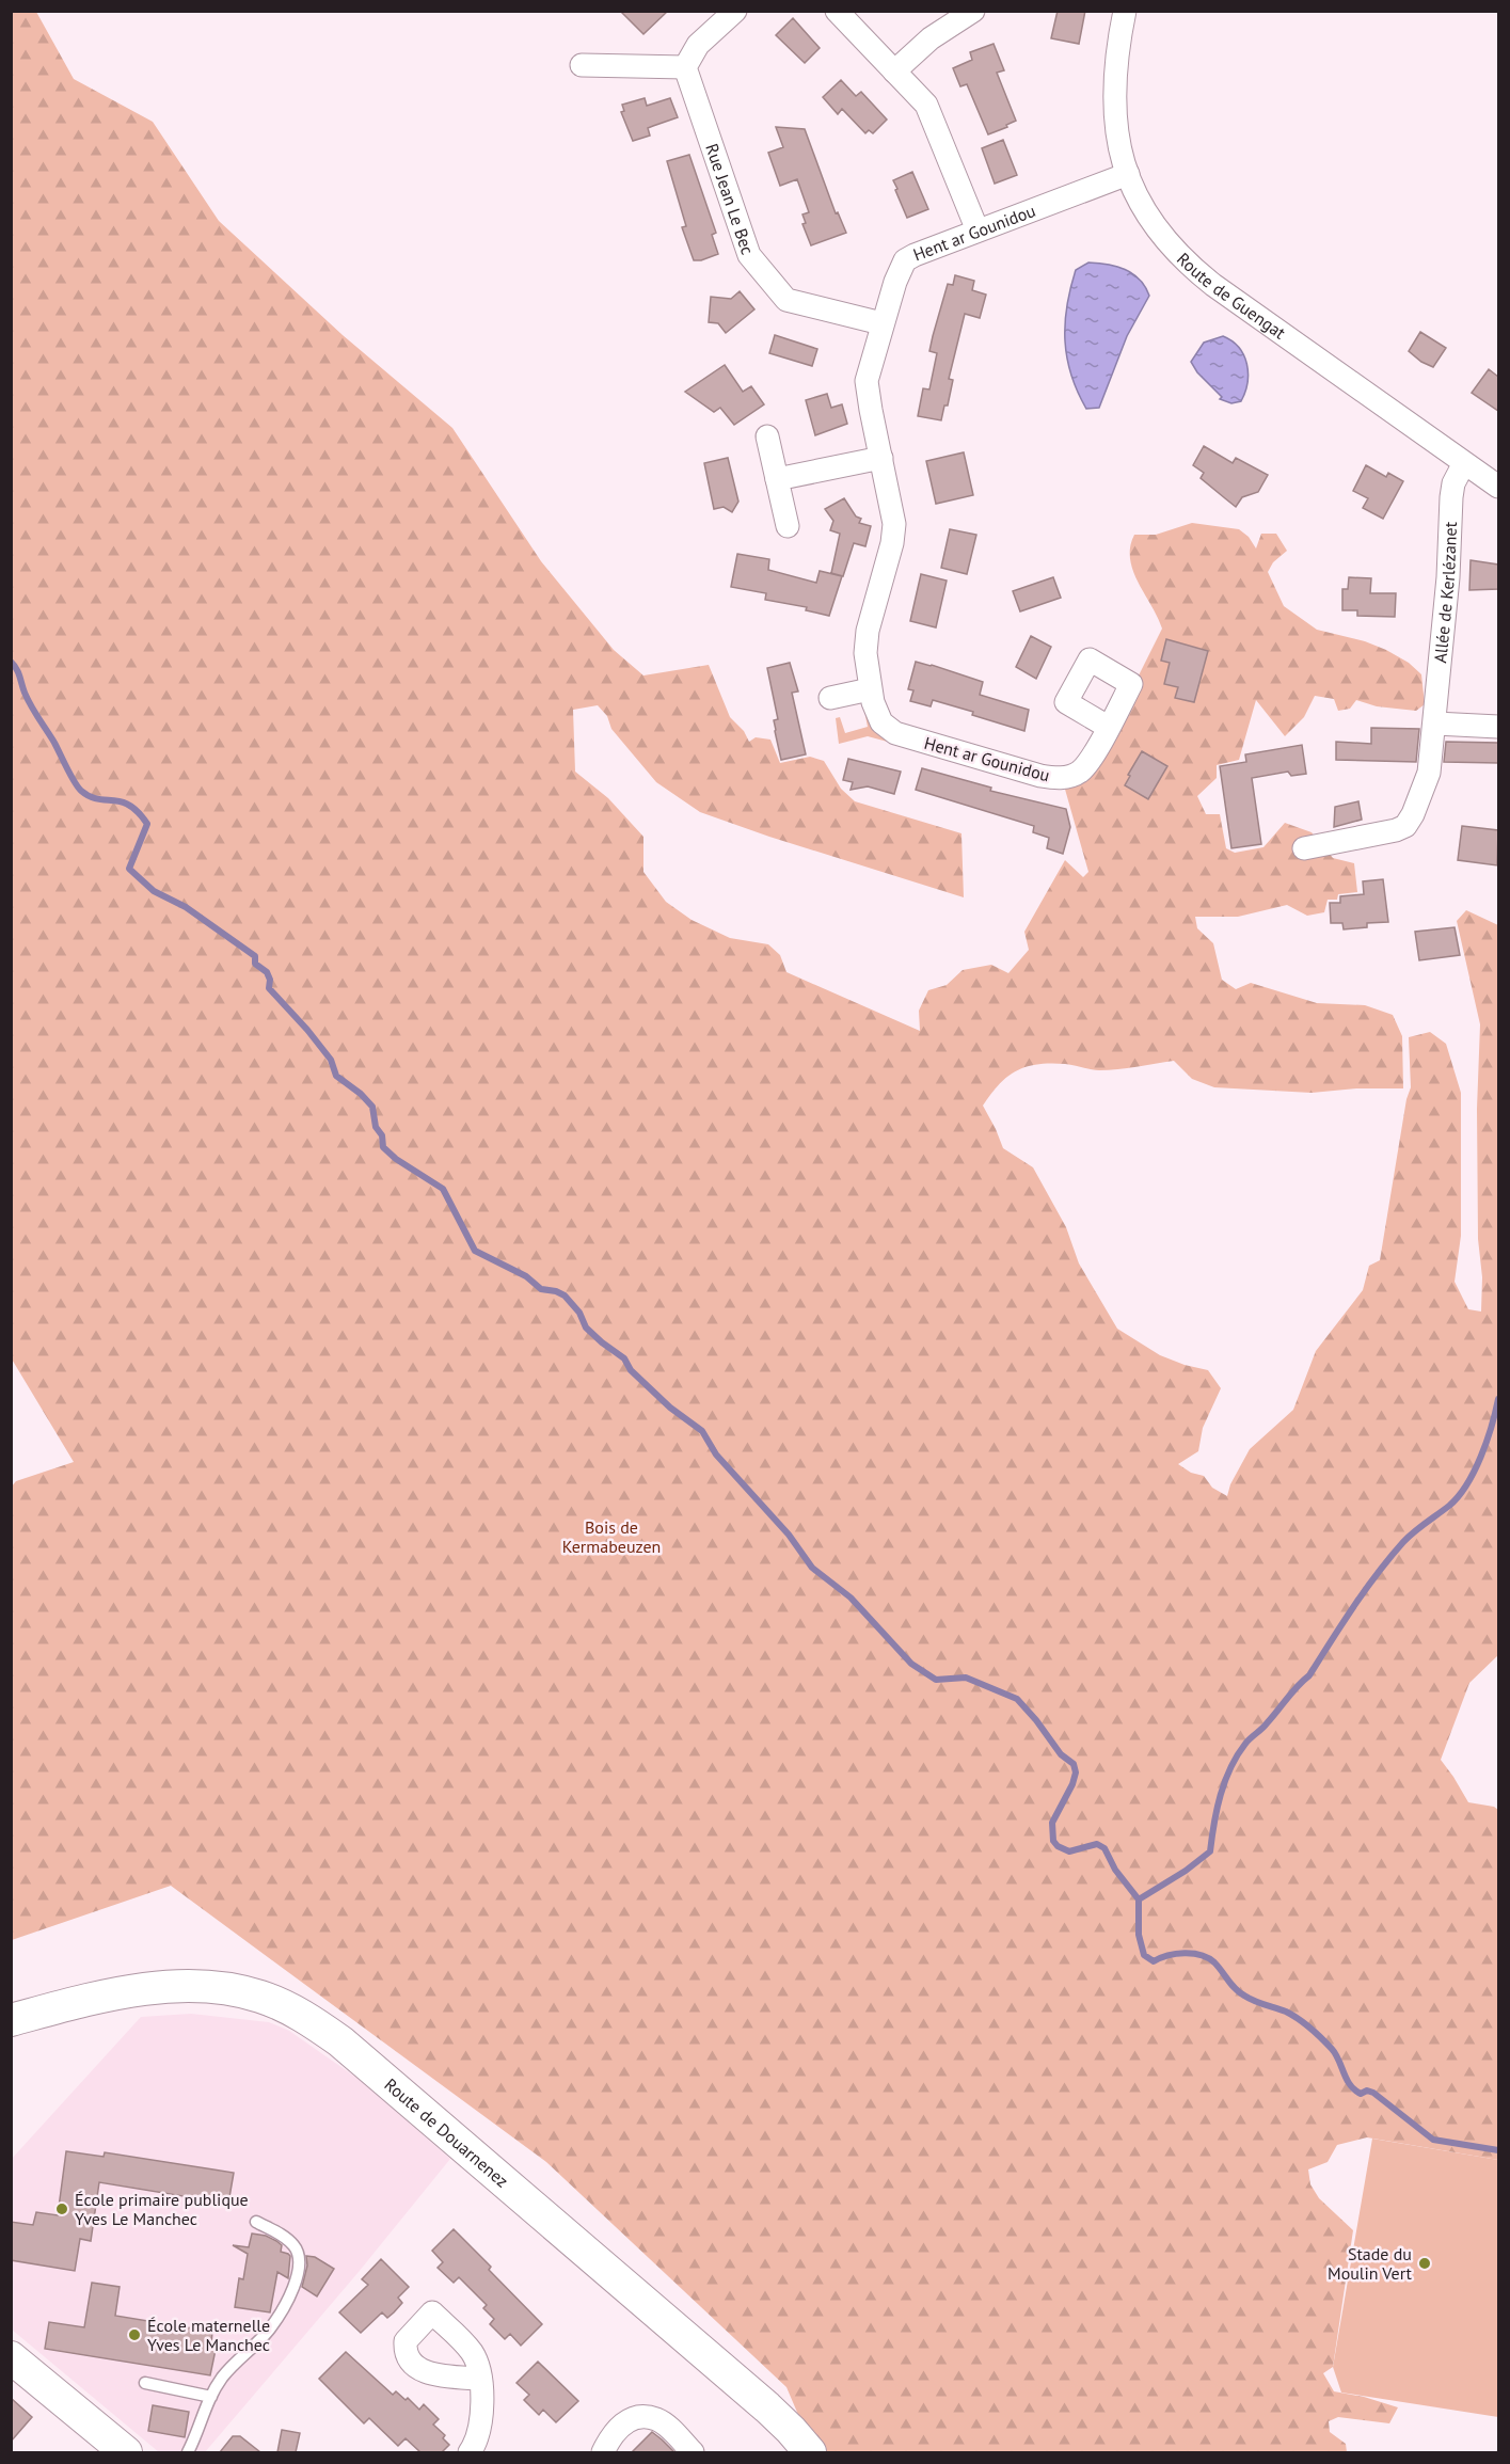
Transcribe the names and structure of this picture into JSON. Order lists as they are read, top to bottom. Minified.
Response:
{"streets":{"main road":["Route de Douarnenez"],"street":["Rue Jean Le Bec","Hent ar Gounidou","Route de Guengat","Allée de Kerlézanet"]},"crossings":[["Rue Jean Le Bec","Hent ar Gounidou"],["Hent ar Gounidou","Route de Guengat"],["Route de Guengat","Allée de Kerlézanet"]],"parks":["Bois de Kermabeuzen"],"places":["École primaire publique Yves Le Manchec","Stade du Moulin Vert","École maternelle Yves Le Manchec"]}
